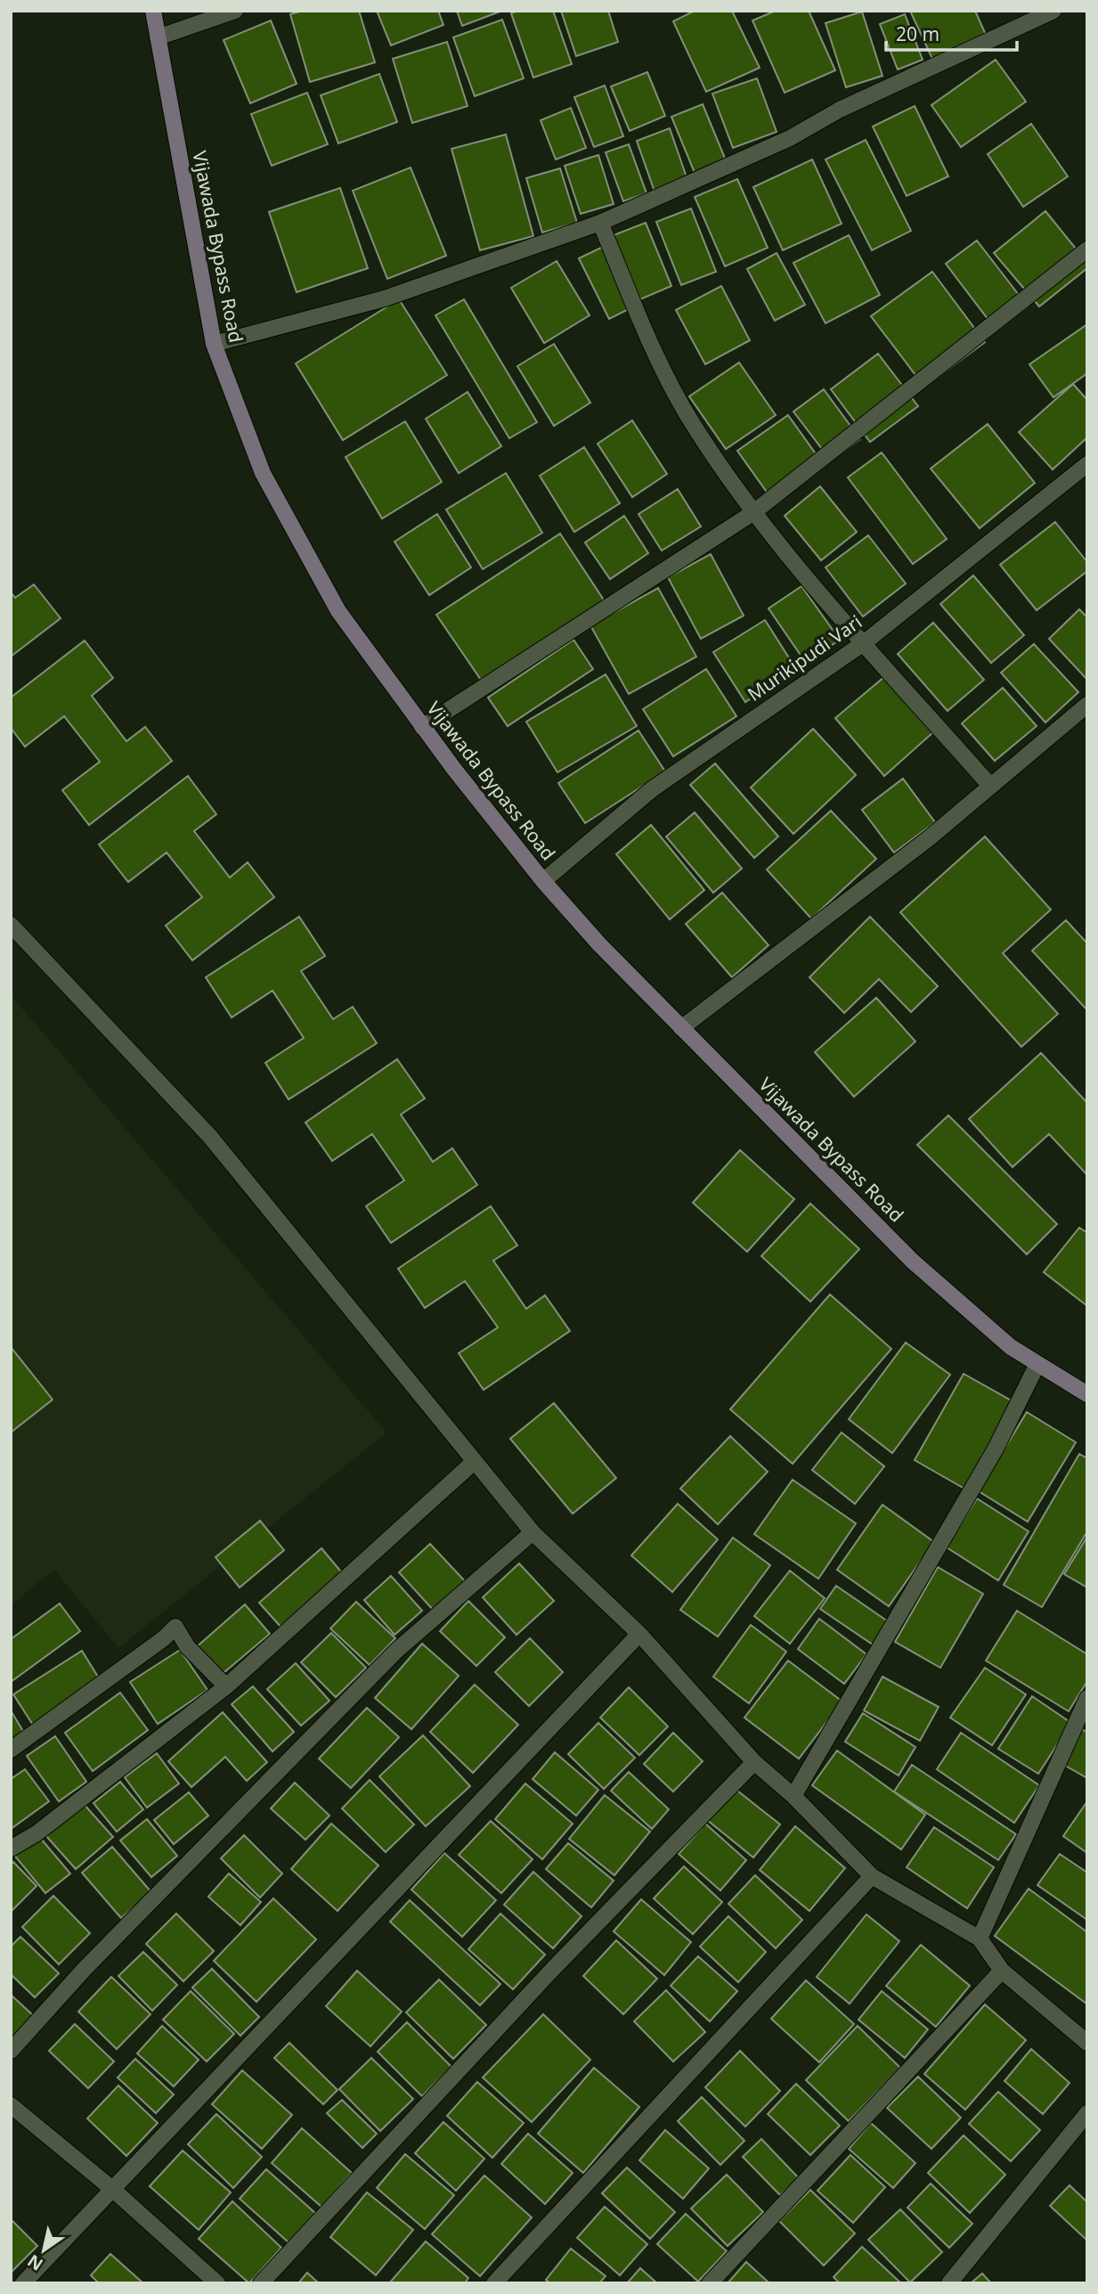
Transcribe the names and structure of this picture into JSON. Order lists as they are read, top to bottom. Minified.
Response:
{"streets":{"main road":["Vijawada Bypass Road"],"street":["Murikipudi Vari"]},"crossings":[["Vijawada Bypass Road","Murikipudi Vari"]],"scale_bar":"20 m","north":"bottom left"}
